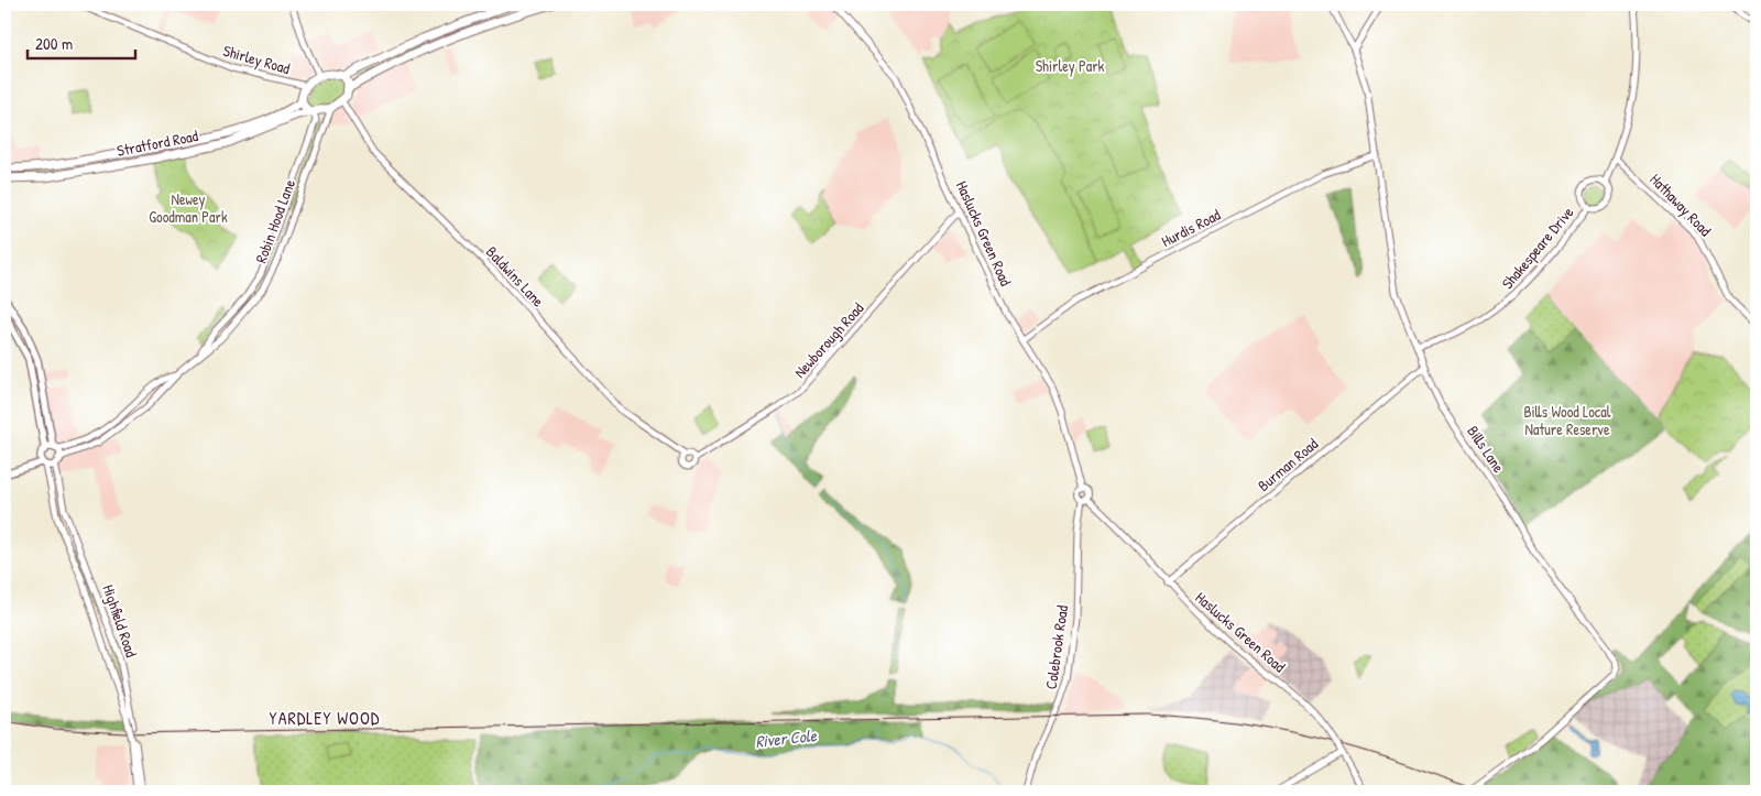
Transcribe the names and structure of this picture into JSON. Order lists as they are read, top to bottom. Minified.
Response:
{"streets":{"highway":["Stratford Road"],"street":["Shirley Road","Hathaway Road","Robin Hood Lane","Hurdis Road","Haslucks Green Road","Shakespeare Drive","Baldwins Lane","Newborough Road","Bills Lane","Burman Road","Highfield Road","Colebrook Road"]},"crossings":[["Shirley Road","Stratford Road"],["Shirley Road","Robin Hood Lane"],["Shirley Road","Baldwins Lane"],["Stratford Road","Robin Hood Lane"],["Stratford Road","Baldwins Lane"],["Hathaway Road","Shakespeare Drive"],["Robin Hood Lane","Baldwins Lane"],["Robin Hood Lane","Highfield Road"],["Hurdis Road","Haslucks Green Road"],["Hurdis Road","Bills Lane"],["Haslucks Green Road","Newborough Road"],["Haslucks Green Road","Burman Road"],["Haslucks Green Road","Colebrook Road"],["Shakespeare Drive","Bills Lane"],["Baldwins Lane","Newborough Road"],["Bills Lane","Burman Road"]],"districts":["YARDLEY WOOD"],"water":["River Cole"],"parks":["Shirley Park","Newey Goodman Park","Bills Wood Local Nature Reserve"],"scale_bar":"200 m"}
